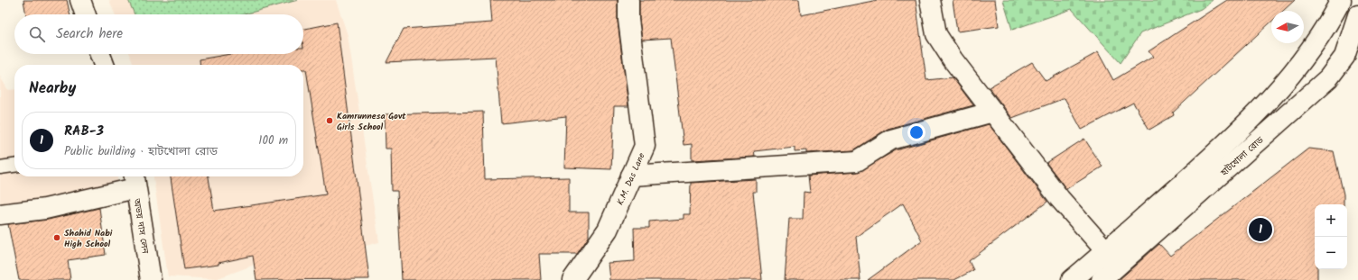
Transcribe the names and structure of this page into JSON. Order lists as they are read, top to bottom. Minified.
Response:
{"streets":{"main road":["হাটখোলা রোড","K.M. Das Lane","অভয় দাস লেন"]},"places":["Kamrunnesa Govt Girls School","Shahid Nabi High School"],"north":"left","page":{"search":"Search here","heading":"Nearby","list":[{"mark":"1","name":"RAB-3","note":"Public building · হাটখোলা রোড","value":"100 m"}],"map_buttons":["+","−"],"pins":"1"}}
